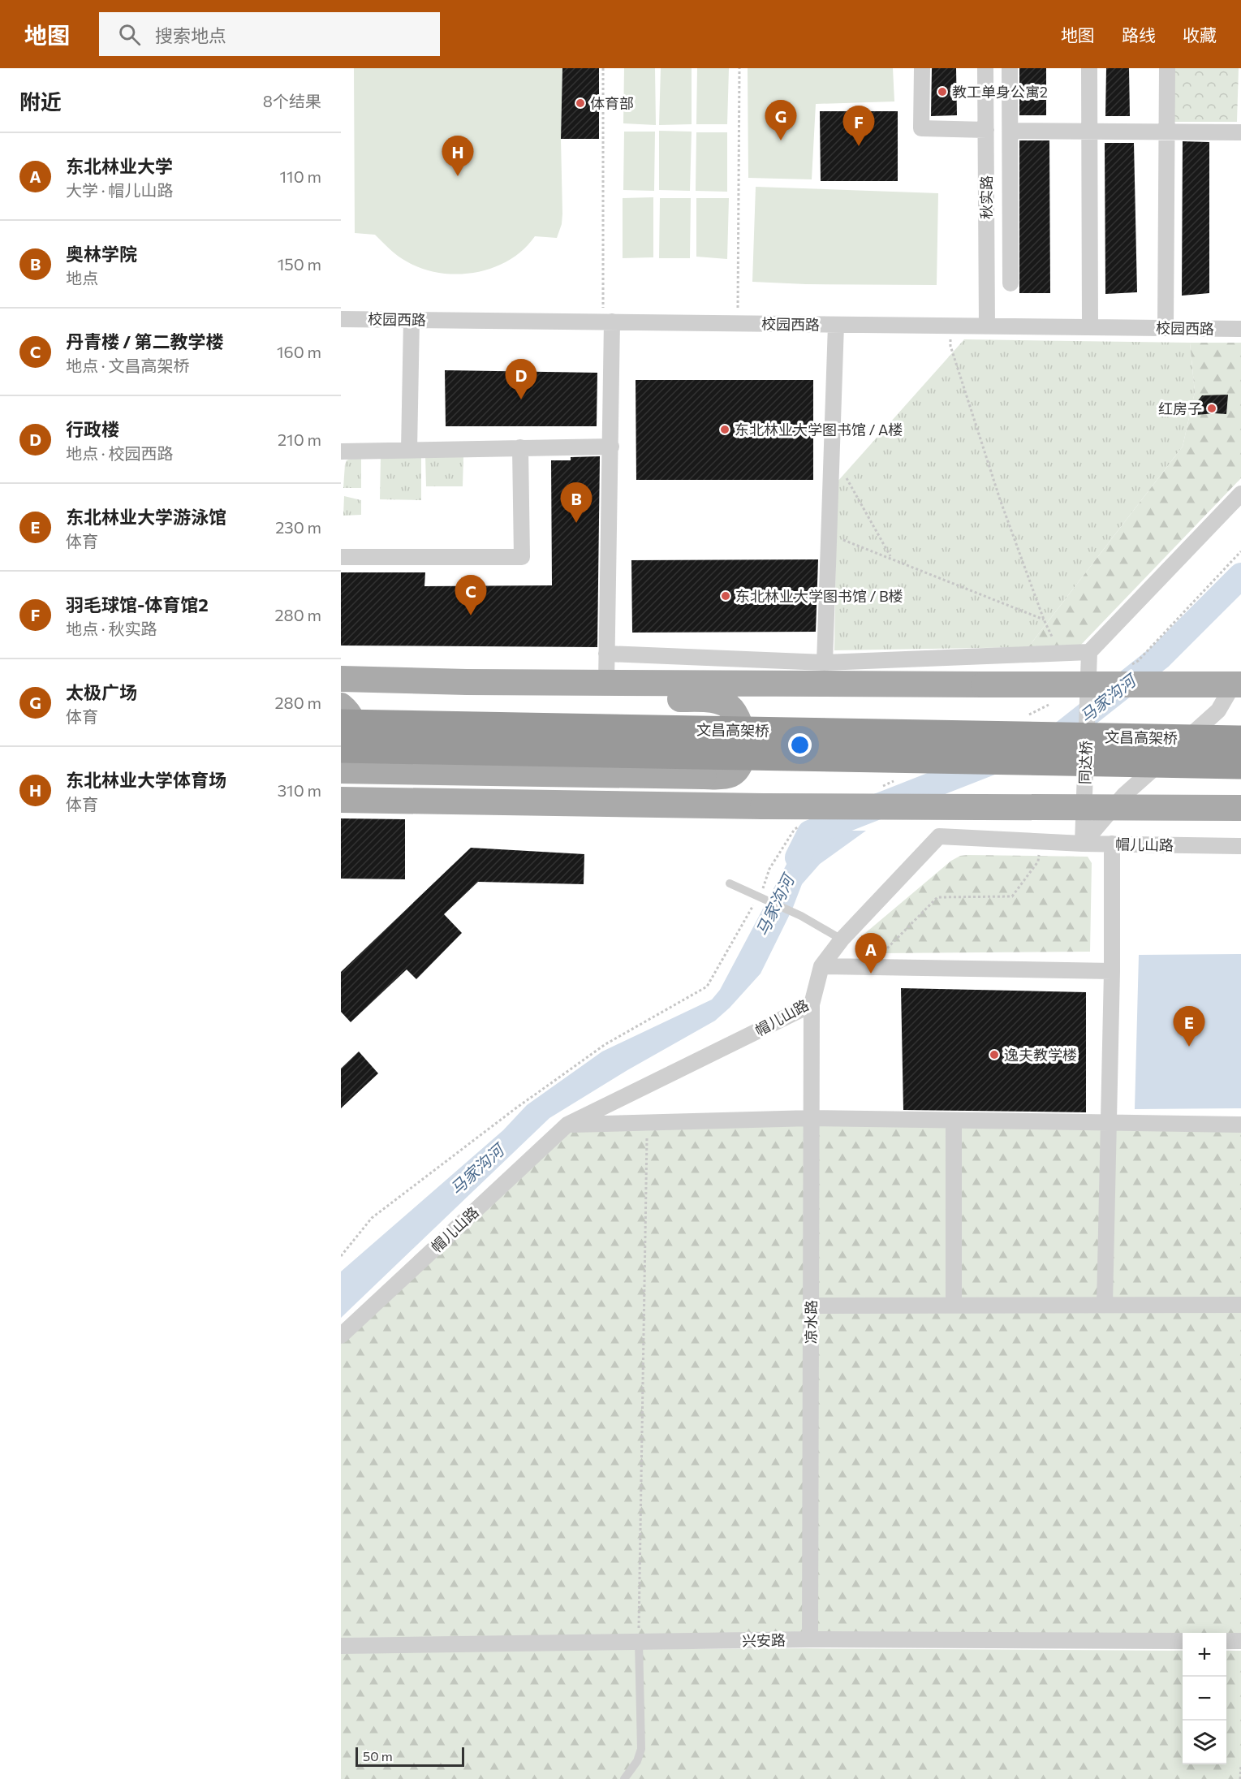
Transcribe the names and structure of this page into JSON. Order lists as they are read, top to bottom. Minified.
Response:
{"streets":{"highway":["文昌高架桥"],"street":["秋实路","校园西路","同达桥","帽儿山路","凉水路","兴安路"]},"crossings":[["秋实路","校园西路"],["同达桥","帽儿山路"],["帽儿山路","凉水路"],["凉水路","兴安路"]],"water":["马家沟河"],"places":["教工单身公寓2","体育部","红房子","东北林业大学图书馆 / A楼","东北林业大学图书馆 / B楼","逸夫教学楼"],"scale_bar":"50 m","page":{"header":"地图","search":"搜索地点","nav":["地图","路线","收藏"],"heading":["附近","8个结果"],"pins":["G","F","H","D","B","C","A","E"],"list":[{"mark":"A","name":"东北林业大学","note":"大学 · 帽儿山路","value":"110 m"},{"mark":"B","name":"奥林学院","note":"地点","value":"150 m"},{"mark":"C","name":"丹青楼 / 第二教学楼","note":"地点 · 文昌高架桥","value":"160 m"},{"mark":"D","name":"行政楼","note":"地点 · 校园西路","value":"210 m"},{"mark":"E","name":"东北林业大学游泳馆","note":"体育","value":"230 m"},{"mark":"F","name":"羽毛球馆-体育馆2","note":"地点 · 秋实路","value":"280 m"},{"mark":"G","name":"太极广场","note":"体育","value":"280 m"},{"mark":"H","name":"东北林业大学体育场","note":"体育","value":"310 m"}],"map_buttons":["+","−"],"scale":"50 m"}}
